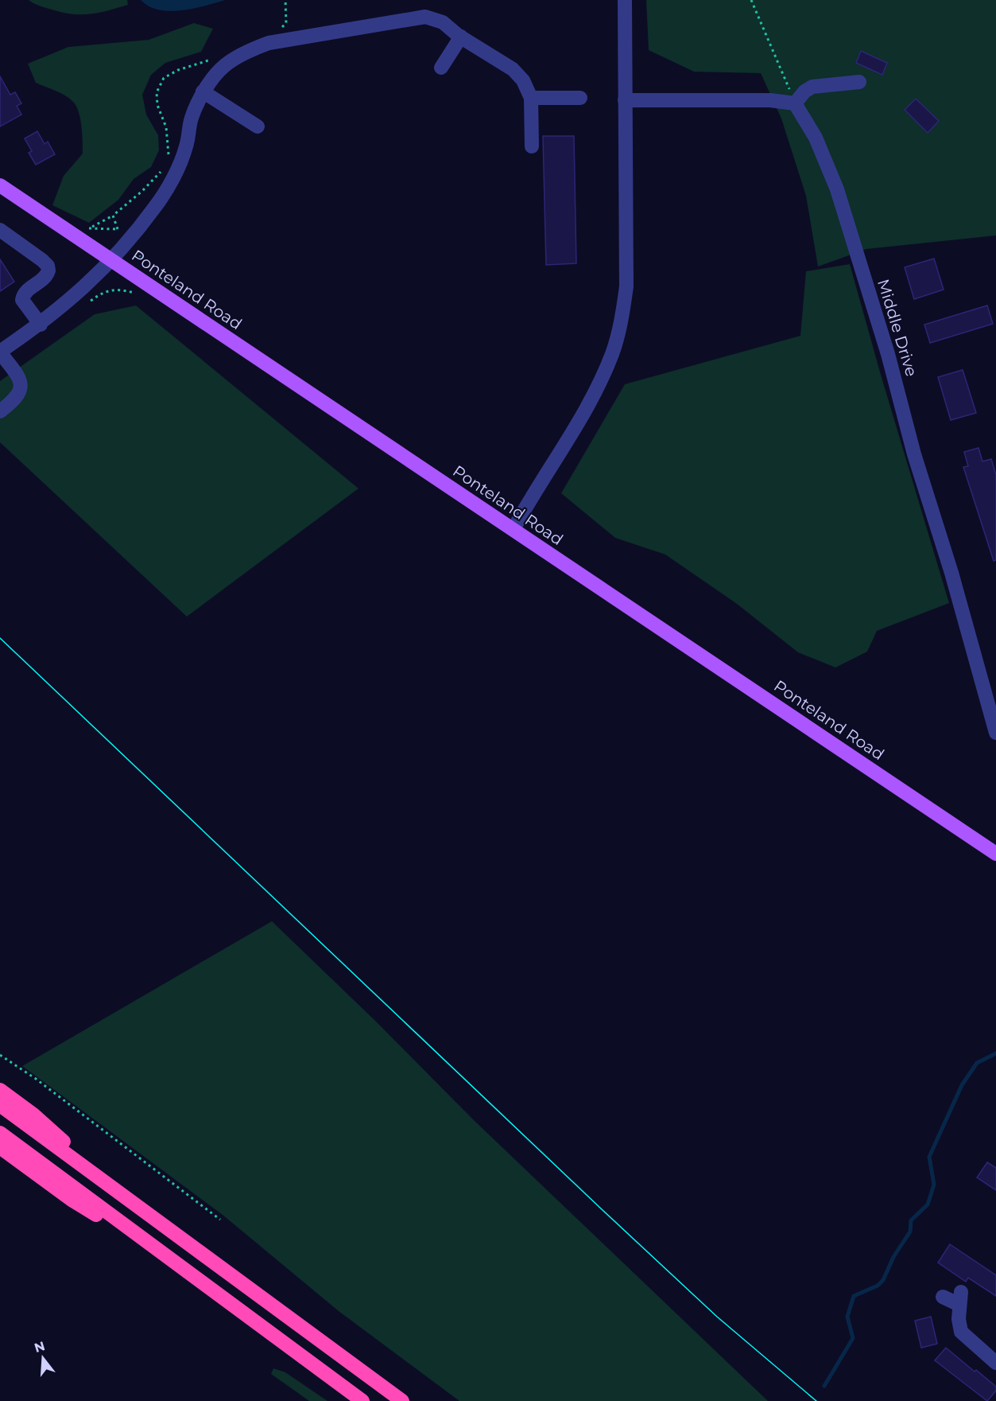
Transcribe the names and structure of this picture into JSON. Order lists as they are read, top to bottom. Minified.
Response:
{"streets":{"main road":["Ponteland Road"],"street":["Middle Drive"]},"north":"top"}
